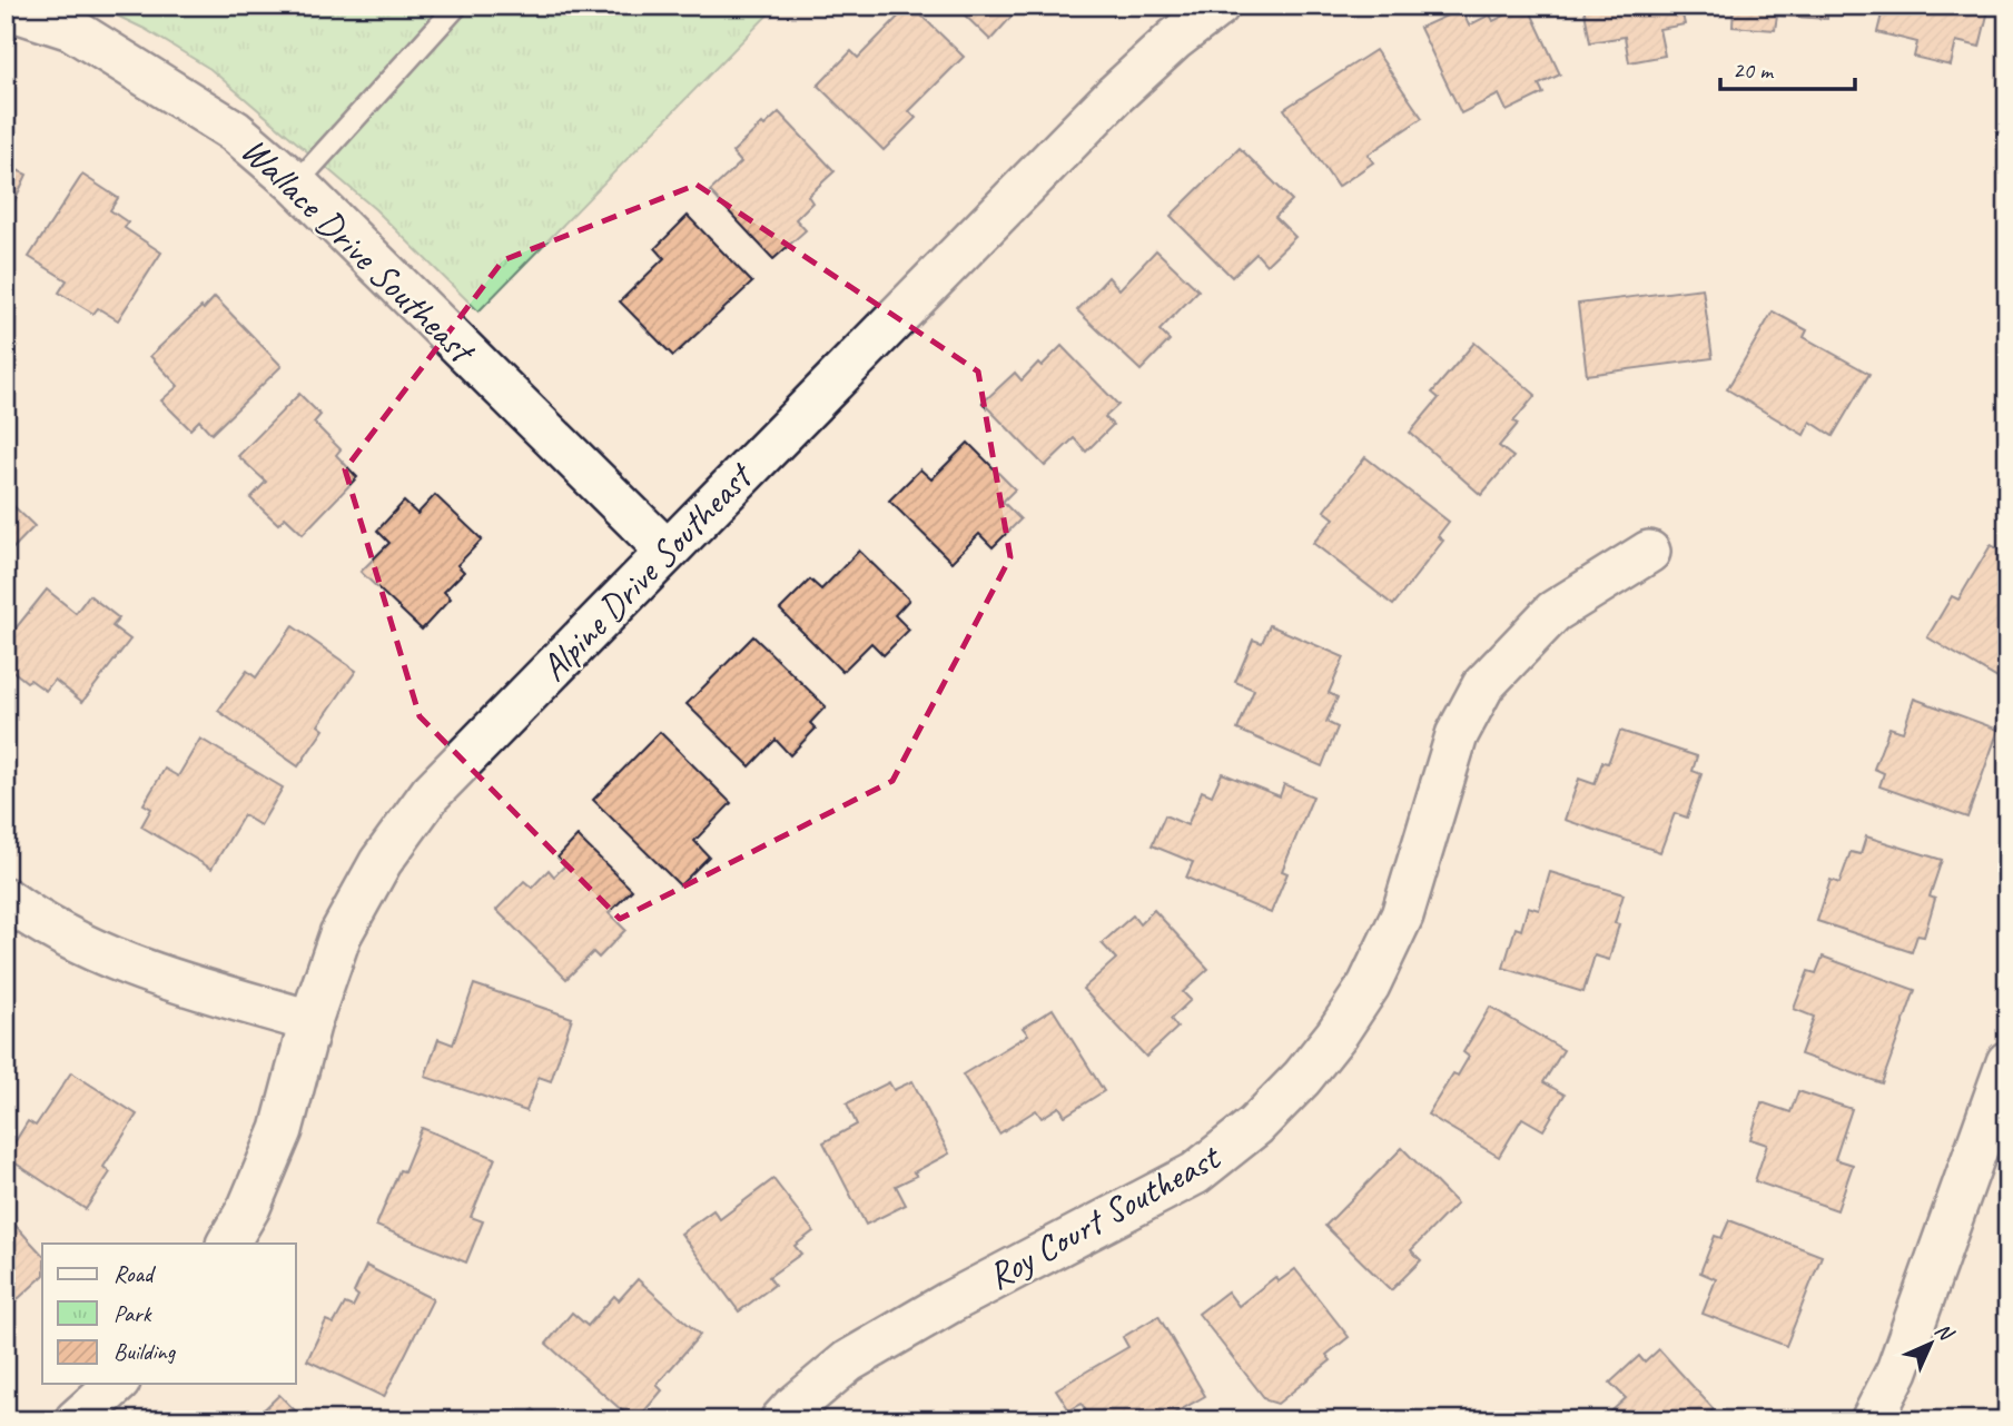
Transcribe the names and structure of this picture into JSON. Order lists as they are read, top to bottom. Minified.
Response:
{"streets":{"street":["Wallace Drive Southeast","Alpine Drive Southeast","Roy Court Southeast"]},"crossings":[["Wallace Drive Southeast","Alpine Drive Southeast"]],"legend":["Road","Park","Building"],"scale_bar":"20 m","north":"top right"}
